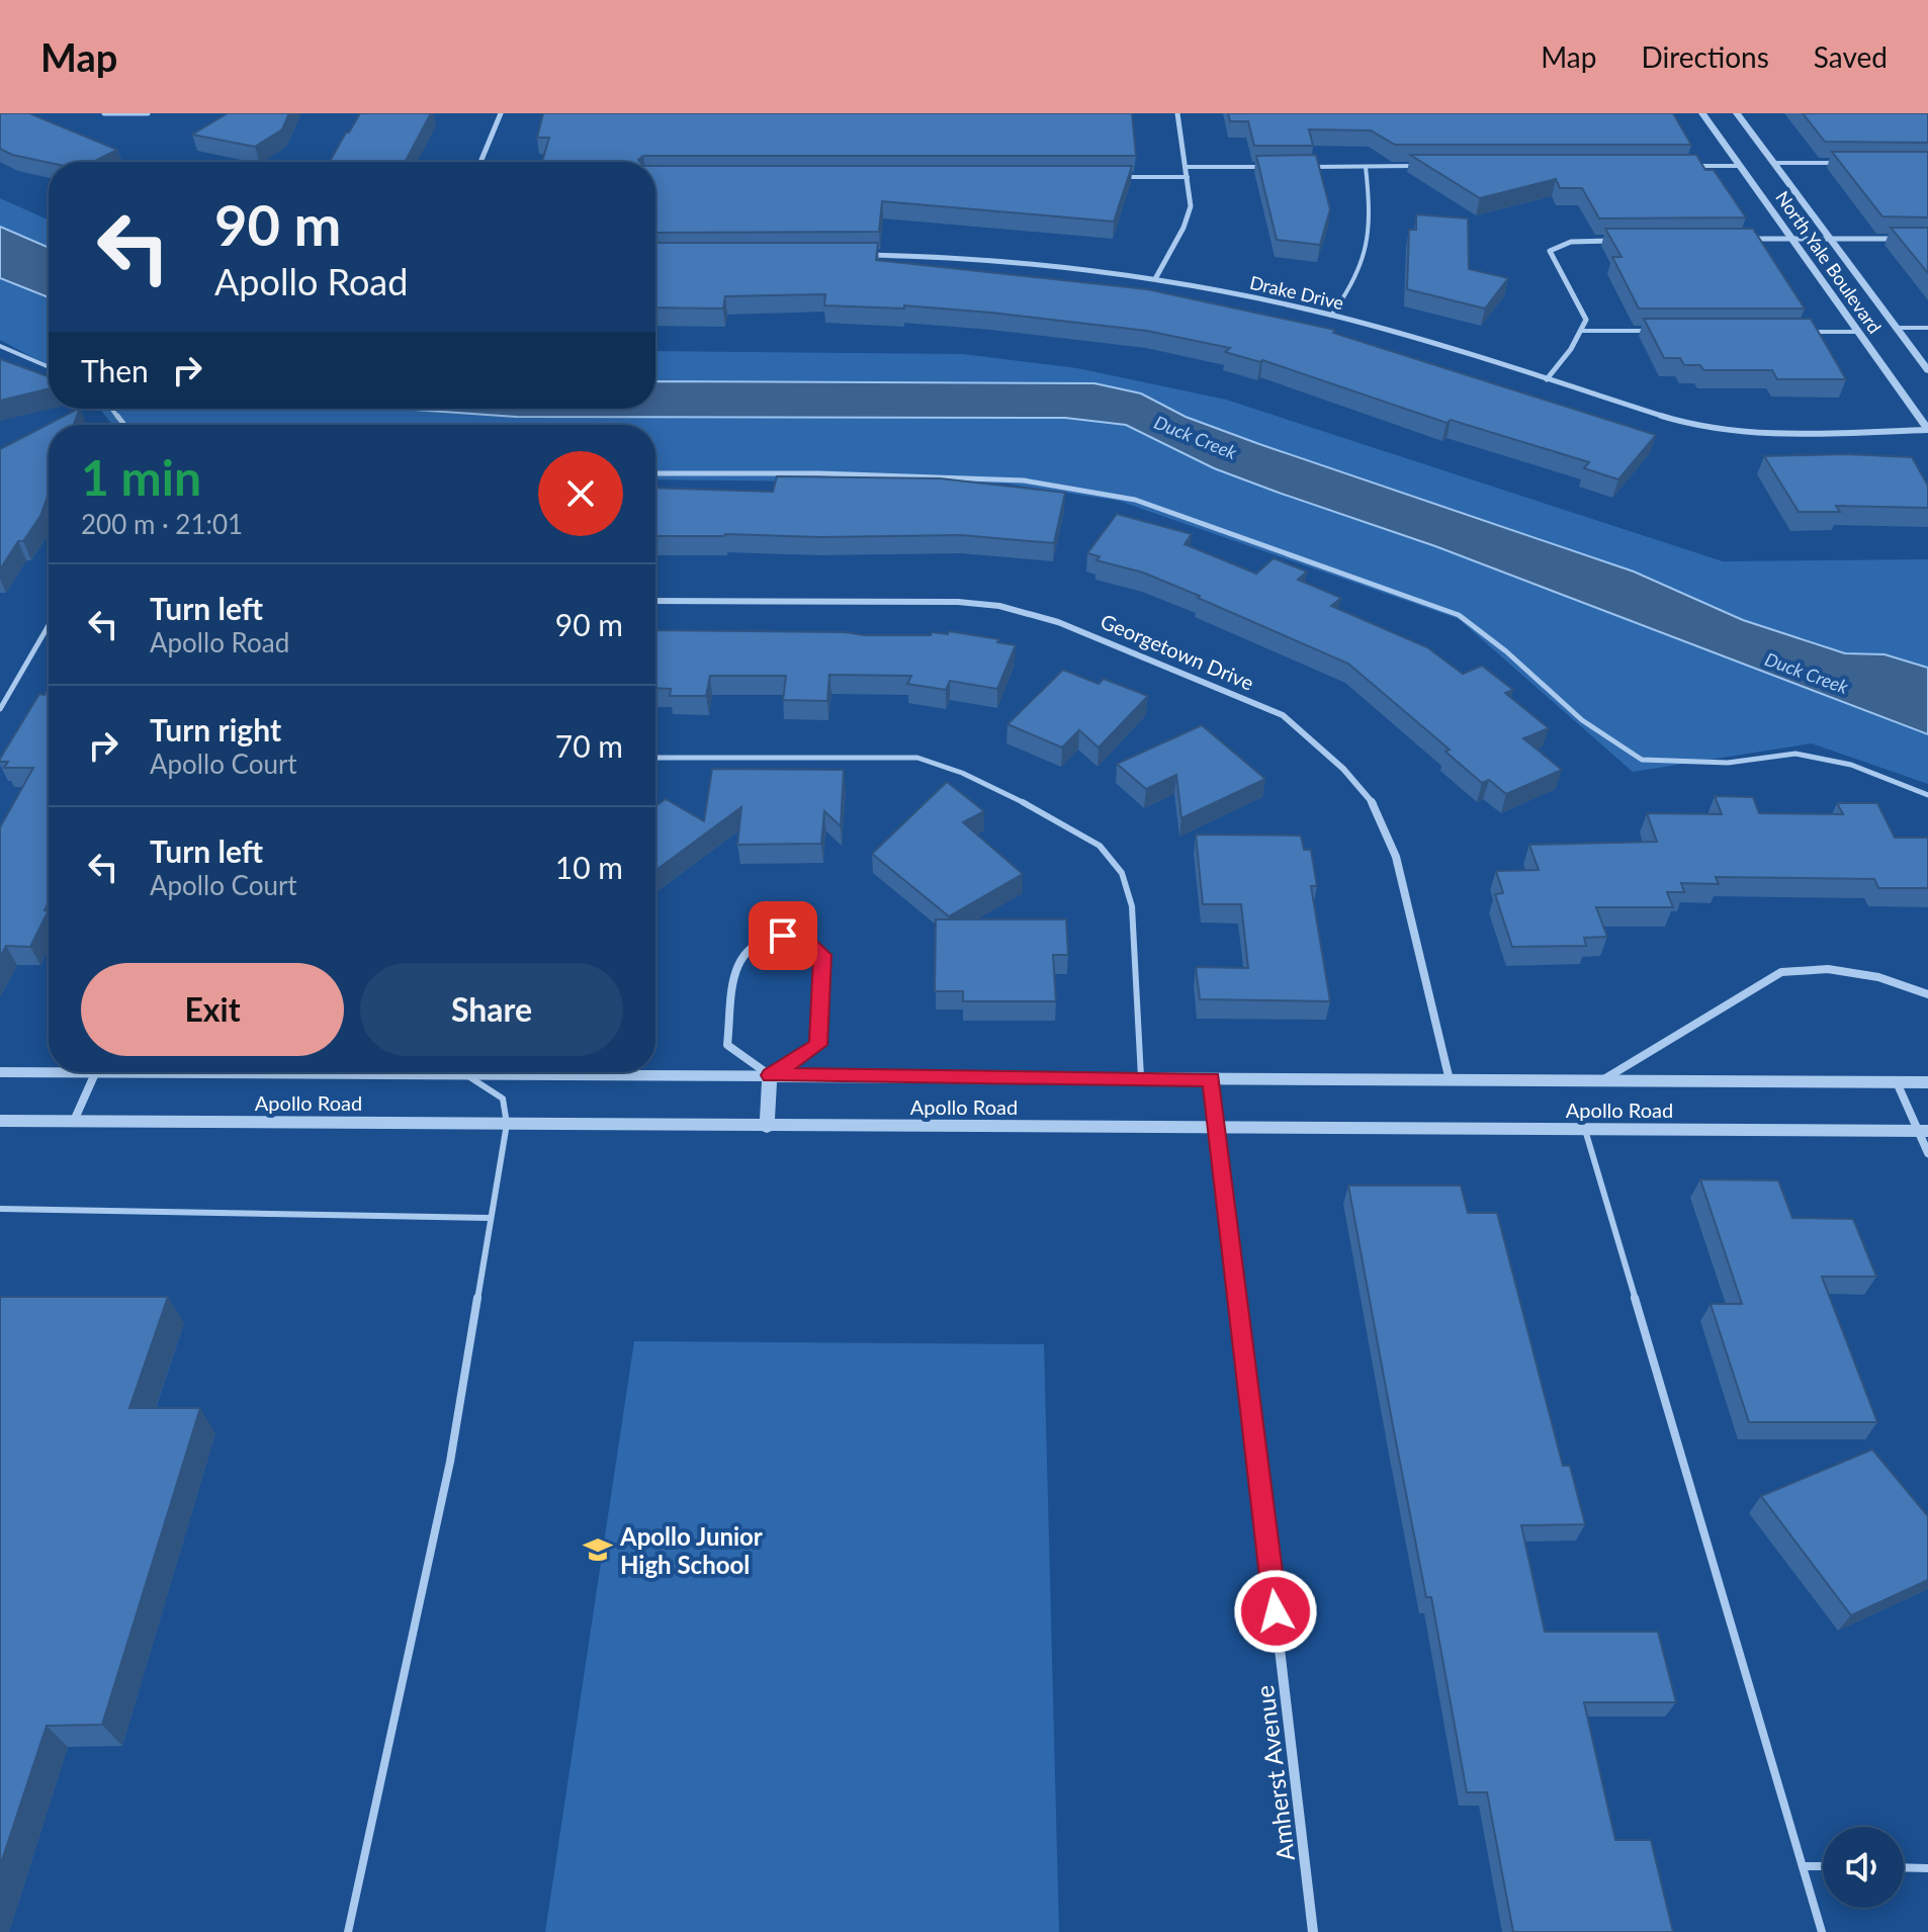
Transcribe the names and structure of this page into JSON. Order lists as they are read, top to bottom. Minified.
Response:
{"streets":{"street":["North Yale Boulevard","Drake Drive","Georgetown Drive","Apollo Road","Amherst Avenue"]},"crossings":[["North Yale Boulevard","Drake Drive"],["Georgetown Drive","Apollo Road"],["Apollo Road","Amherst Avenue"]],"water":["Duck Creek"],"places":{"school or university":["Apollo Junior High School"]},"page":{"header":"Map","nav":["Map","Directions","Saved"],"turn":["90 m","Apollo Road"],"then":"Then","heading":["1 min","200 m · 21:01"],"list":[{"name":"Turn left","note":"Apollo Road","value":"90 m"},{"name":"Turn right","note":"Apollo Court","value":"70 m"},{"name":"Turn left","note":"Apollo Court","value":"10 m"}],"buttons":["Exit","Share"]}}
